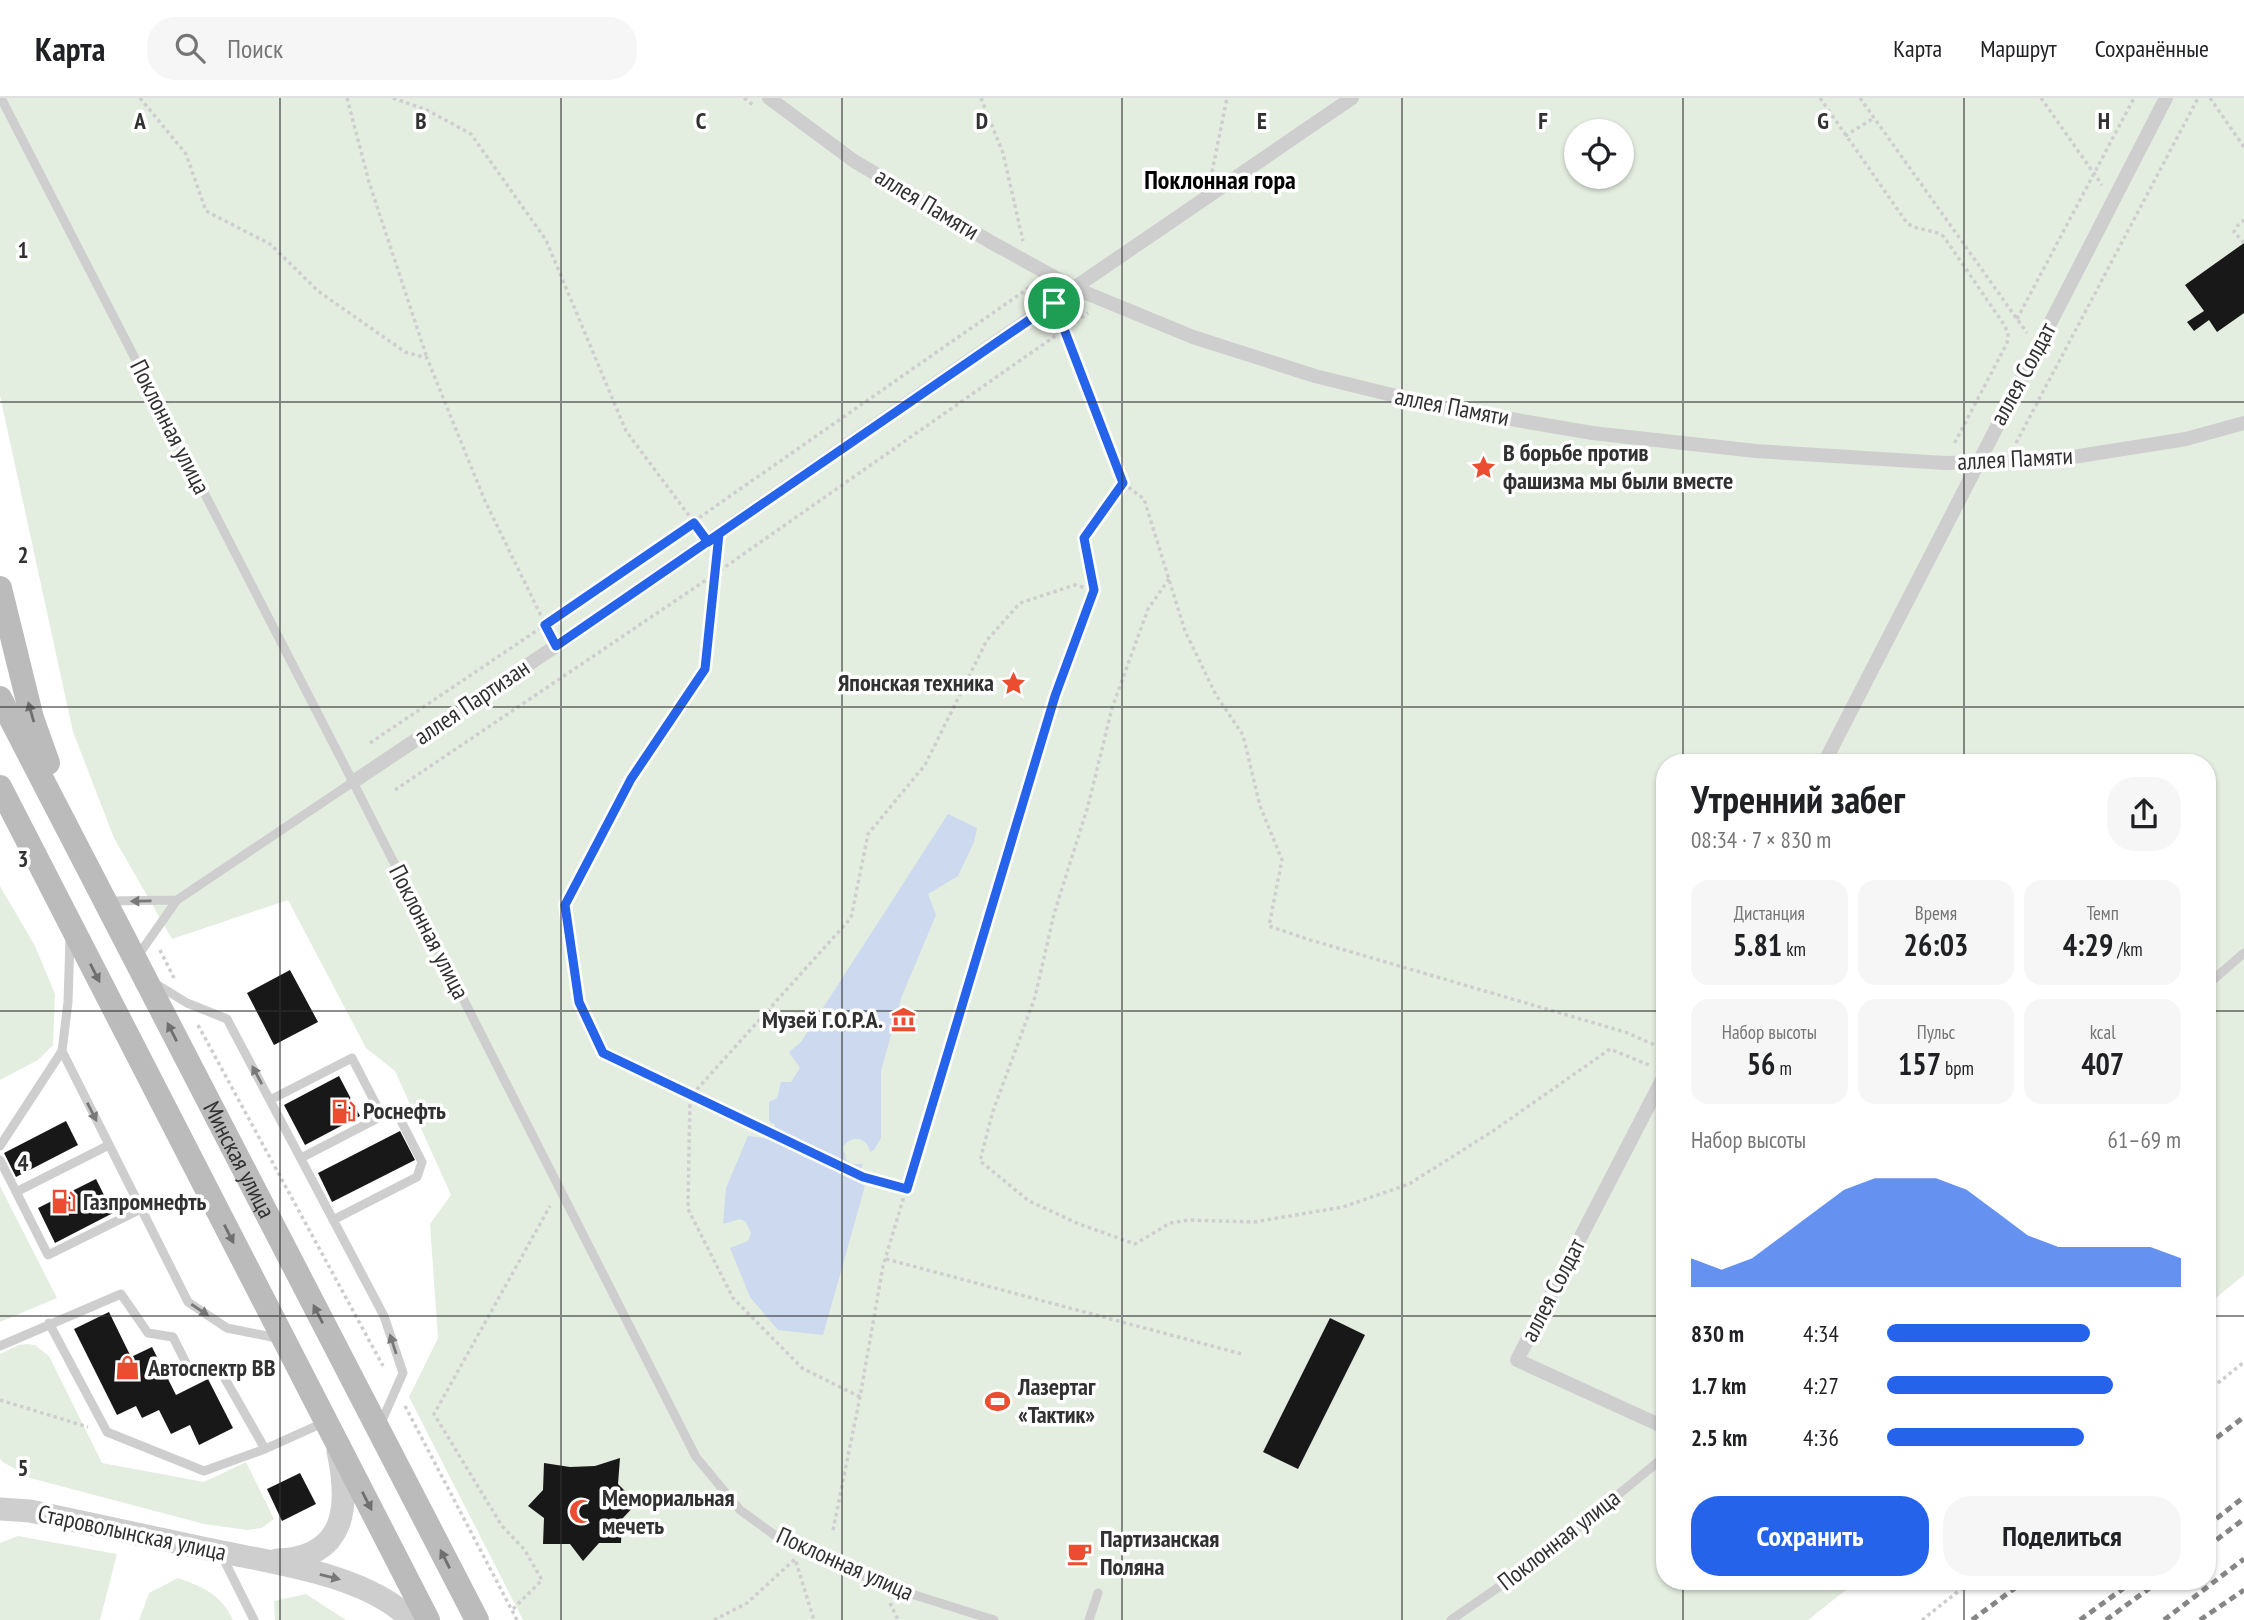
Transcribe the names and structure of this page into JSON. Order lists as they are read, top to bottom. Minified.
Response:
{"streets":{"main road":["Минская улица"],"street":["аллея Памяти","аллея Солдат","аллея Партизан","Староволынская улица"],"lane":["Поклонная улица"]},"crossings":[["аллея Памяти","аллея Солдат"],["аллея Памяти","аллея Партизан"],["Поклонная улица","аллея Партизан"]],"districts":["Поклонная гора"],"places":{"place":["В борьбе против фашизма мы были вместе","Японская техника"],"museum":["Музей Г.О.Р.А."],"fuel station":["Роснефть","Газпромнефть"],"shop":["Автоспектр ВВ"],"sports":["Лазертаг «Тактик»"],"mosque":["Мемориальная мечеть"],"cafe":["Партизанская Поляна"]},"page":{"header":"Карта","search":"Поиск","nav":["Карта","Маршрут","Сохранённые"],"heading":["Утренний забег","08:34 · 7 × 830 m"],"stats":[["Дистанция","5.81 km"],["Время","26:03"],["Темп","4:29 /km"],["Набор высоты","56 m"],["Пульс","157 bpm"],["kcal","407"]],"chart":["Набор высоты","61–69 m"],"list":[{"name":"830 m","note":"4:34"},{"name":"1.7 km","note":"4:27"},{"name":"2.5 km","note":"4:36"}],"buttons":["Сохранить","Поделиться"]},"grid":{"columns":["A","B","C","D","E","F","G","H"],"rows":["1","2","3","4","5"]}}
